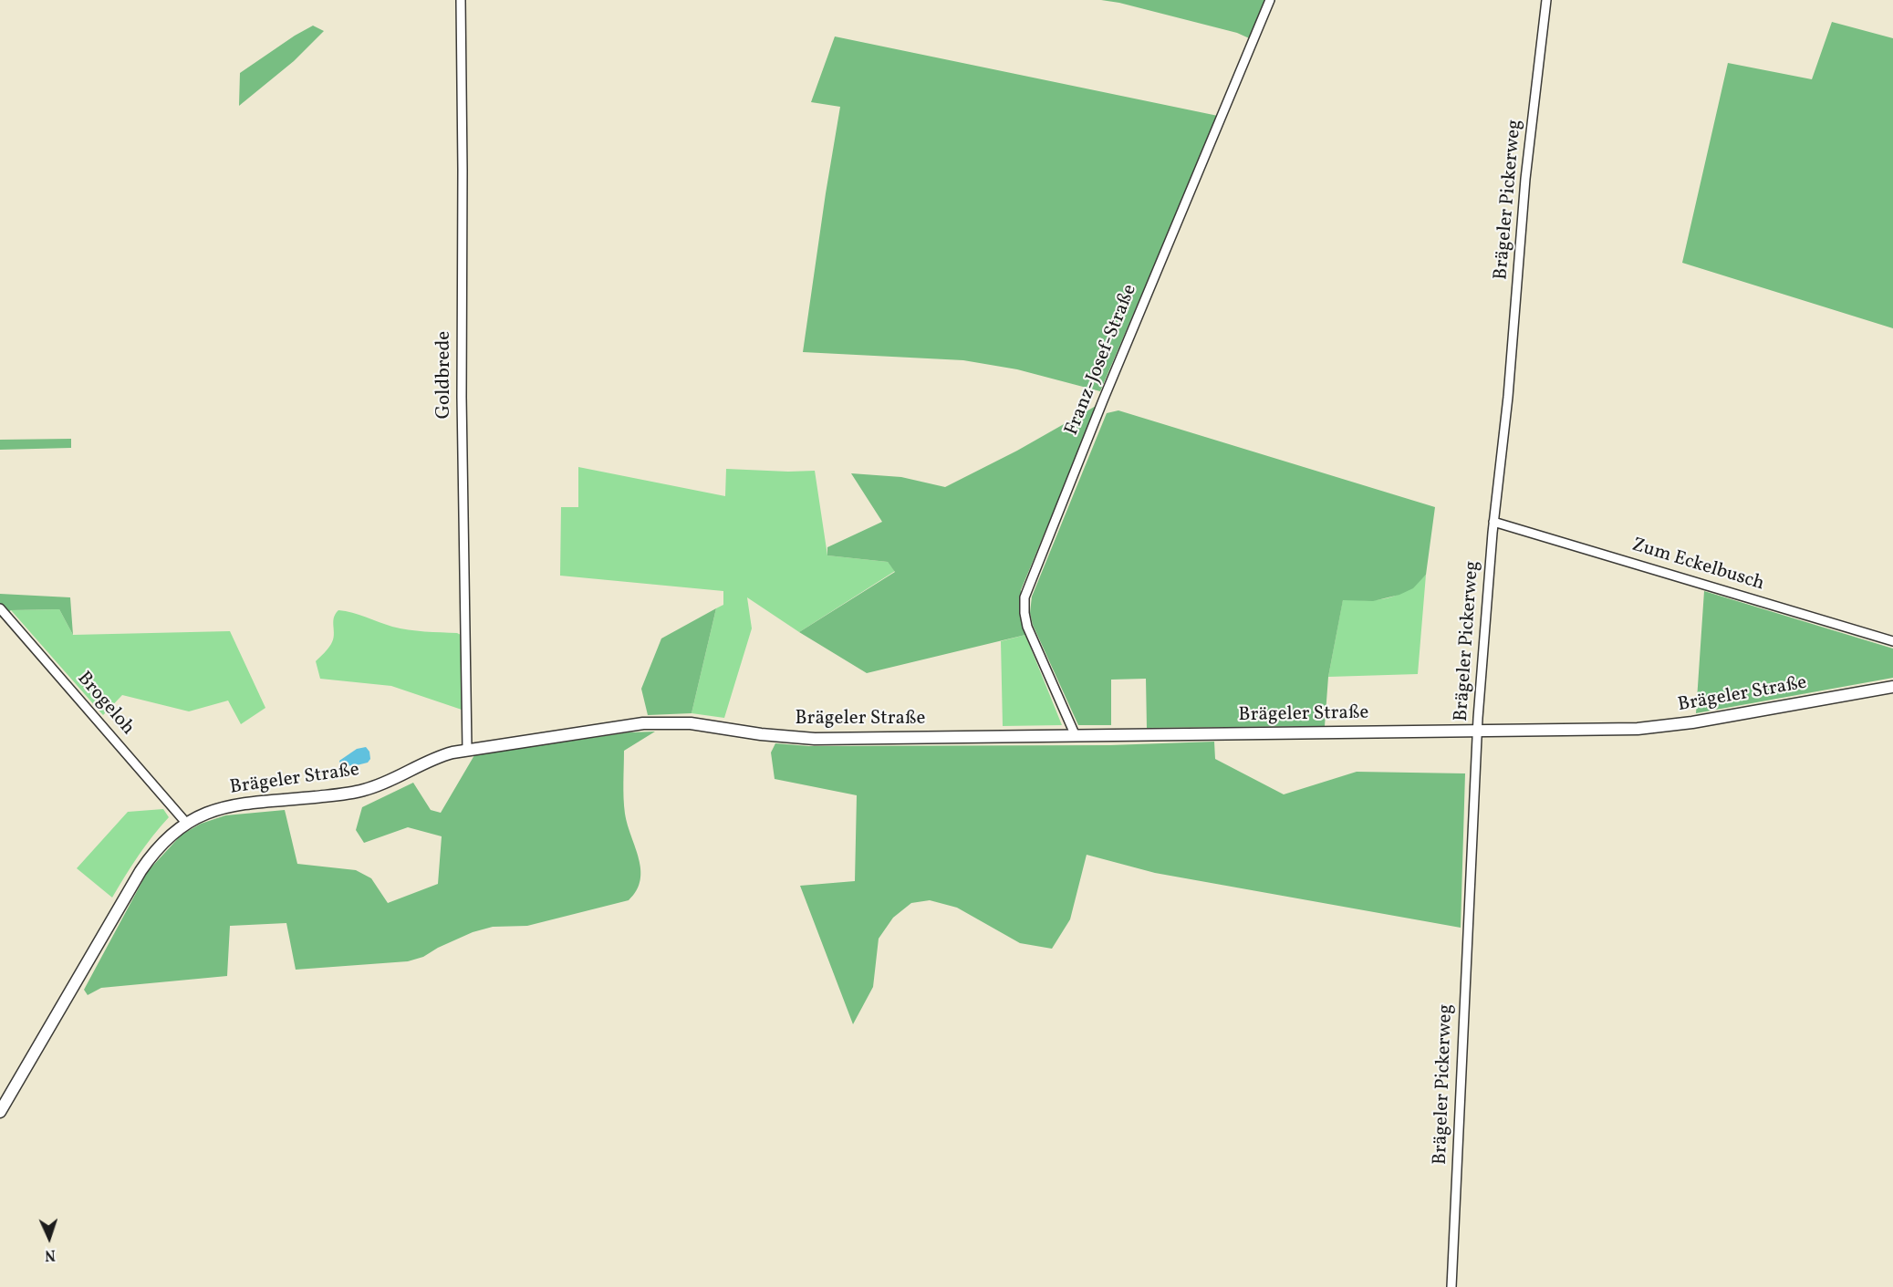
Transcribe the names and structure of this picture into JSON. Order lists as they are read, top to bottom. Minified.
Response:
{"streets":{"street":["Brägeler Pickerweg","Franz-Josef-Straße","Goldbrede","Zum Eckelbusch","Brägeler Straße","Brogeloh"]},"crossings":[["Brägeler Pickerweg","Zum Eckelbusch"],["Brägeler Pickerweg","Brägeler Straße"],["Franz-Josef-Straße","Brägeler Straße"],["Goldbrede","Brägeler Straße"],["Brägeler Straße","Brogeloh"]],"north":"bottom"}
